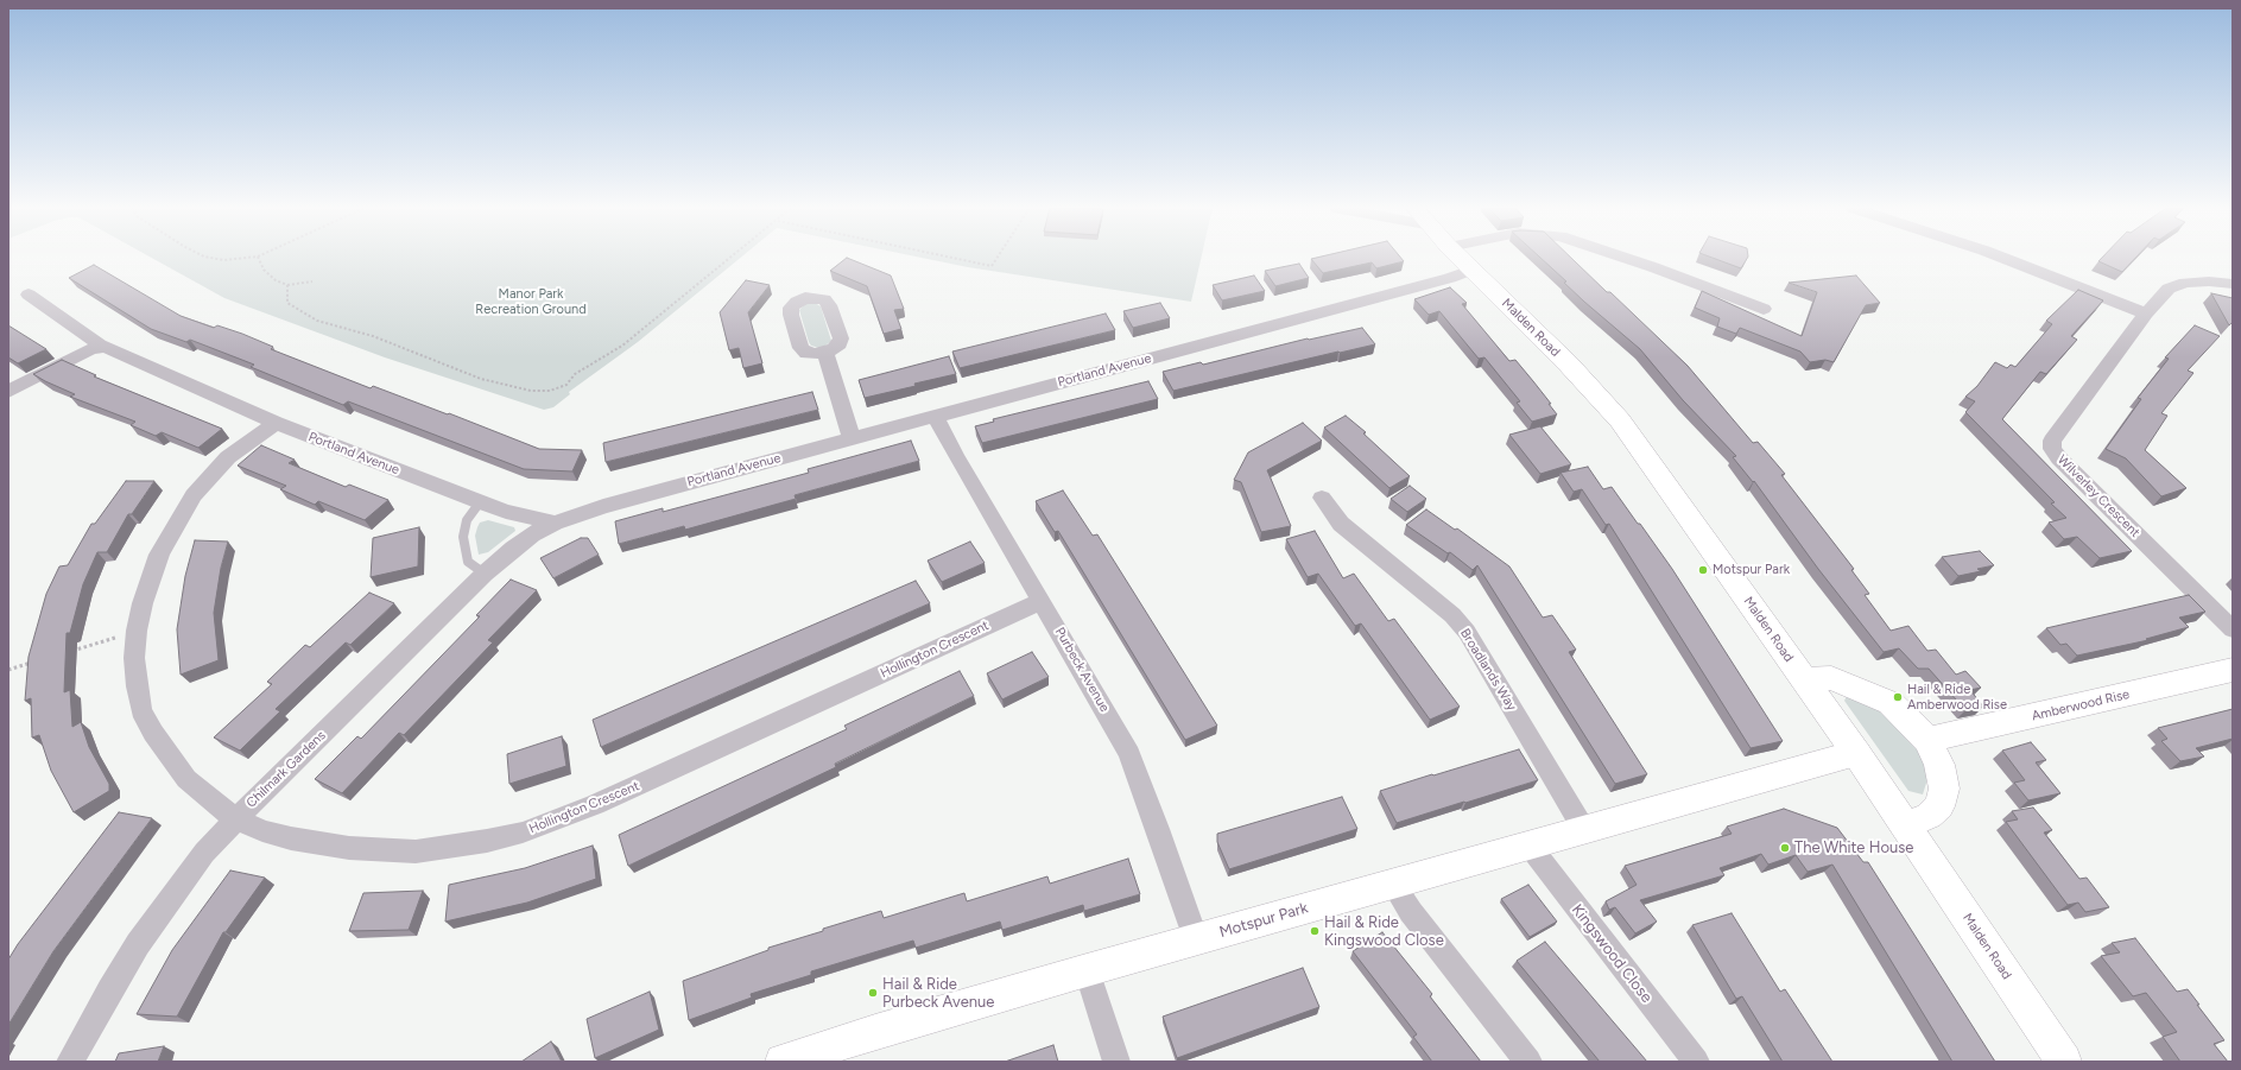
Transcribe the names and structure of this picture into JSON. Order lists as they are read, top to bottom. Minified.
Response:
{"streets":{"street":["Malden Road","Portland Avenue","Wilverley Crescent","Hollington Crescent","Purbeck Avenue","Broadlands Way","Amberwood Rise","Chilmark Gardens","Motspur Park","Kingswood Close"]},"crossings":[["Malden Road","Portland Avenue"],["Malden Road","Motspur Park"],["Portland Avenue","Hollington Crescent"],["Portland Avenue","Purbeck Avenue"],["Portland Avenue","Chilmark Gardens"],["Hollington Crescent","Purbeck Avenue"],["Hollington Crescent","Chilmark Gardens"],["Purbeck Avenue","Motspur Park"],["Broadlands Way","Motspur Park"],["Motspur Park","Kingswood Close"]],"parks":["Manor Park Recreation Ground"],"places":["Motspur Park","Hail & Ride Amberwood Rise","The White House","Hail & Ride Kingswood Close","Hail & Ride Purbeck Avenue"]}
